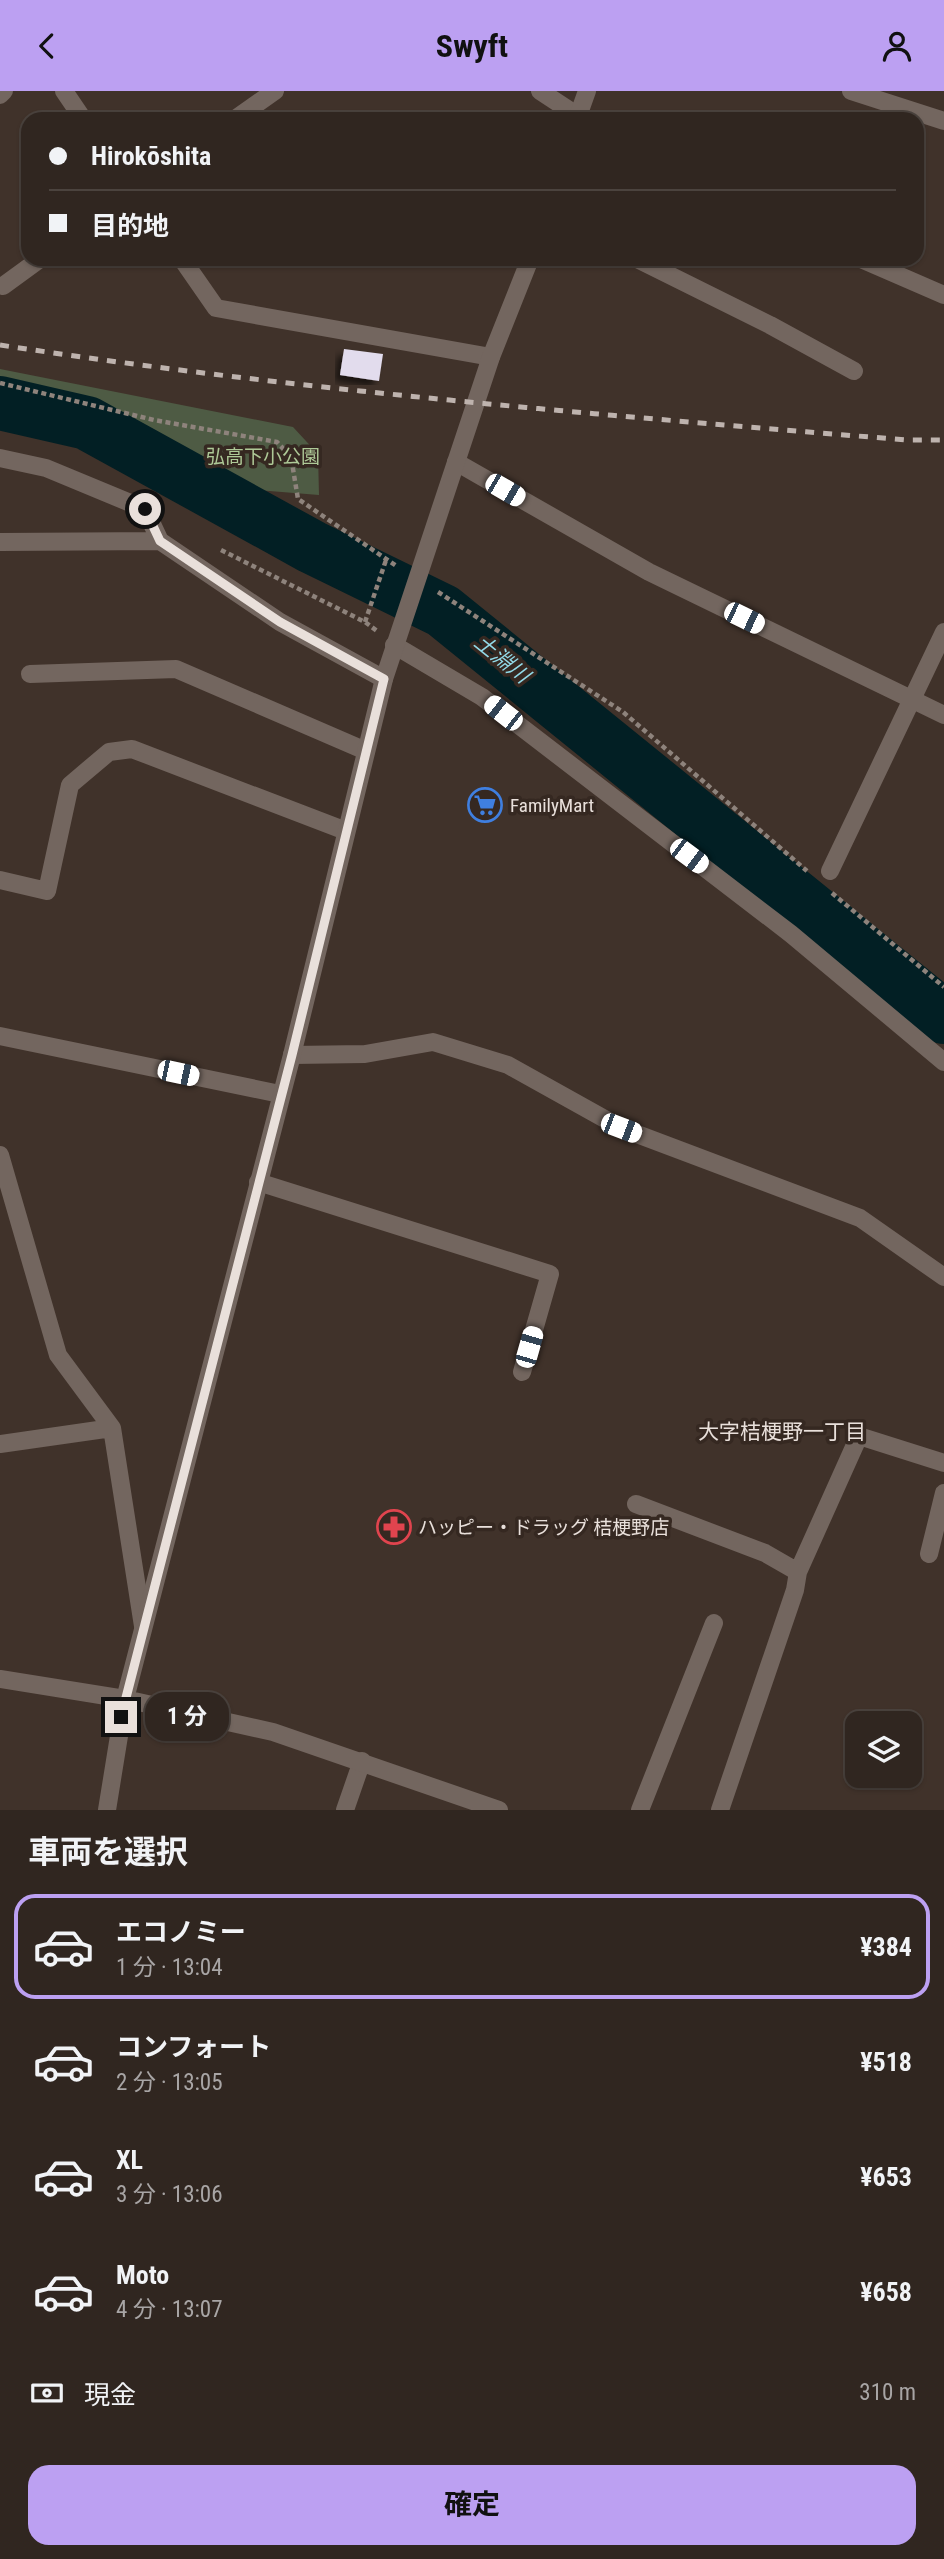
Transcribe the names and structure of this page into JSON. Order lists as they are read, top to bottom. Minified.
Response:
{"districts":["大字桔梗野一丁目"],"water":["土淵川"],"parks":["弘高下小公園"],"places":{"supermarket":["FamilyMart"],"pharmacy":["ハッピー・ドラッグ 桔梗野店"]},"page":{"header":"Swyft","banner":["Hirokōshita","目的地"],"bubble":"1 分","heading":"車両を選択","list":[{"name":"エコノミー","note":"1 分 · 13:04","value":"¥384"},{"name":"コンフォート","note":"2 分 · 13:05","value":"¥518"},{"name":"XL","note":"3 分 · 13:06","value":"¥653"},{"name":"Moto","note":"4 分 · 13:07","value":"¥658"}],"pay":["現金","310 m"],"buttons":"確定"}}
